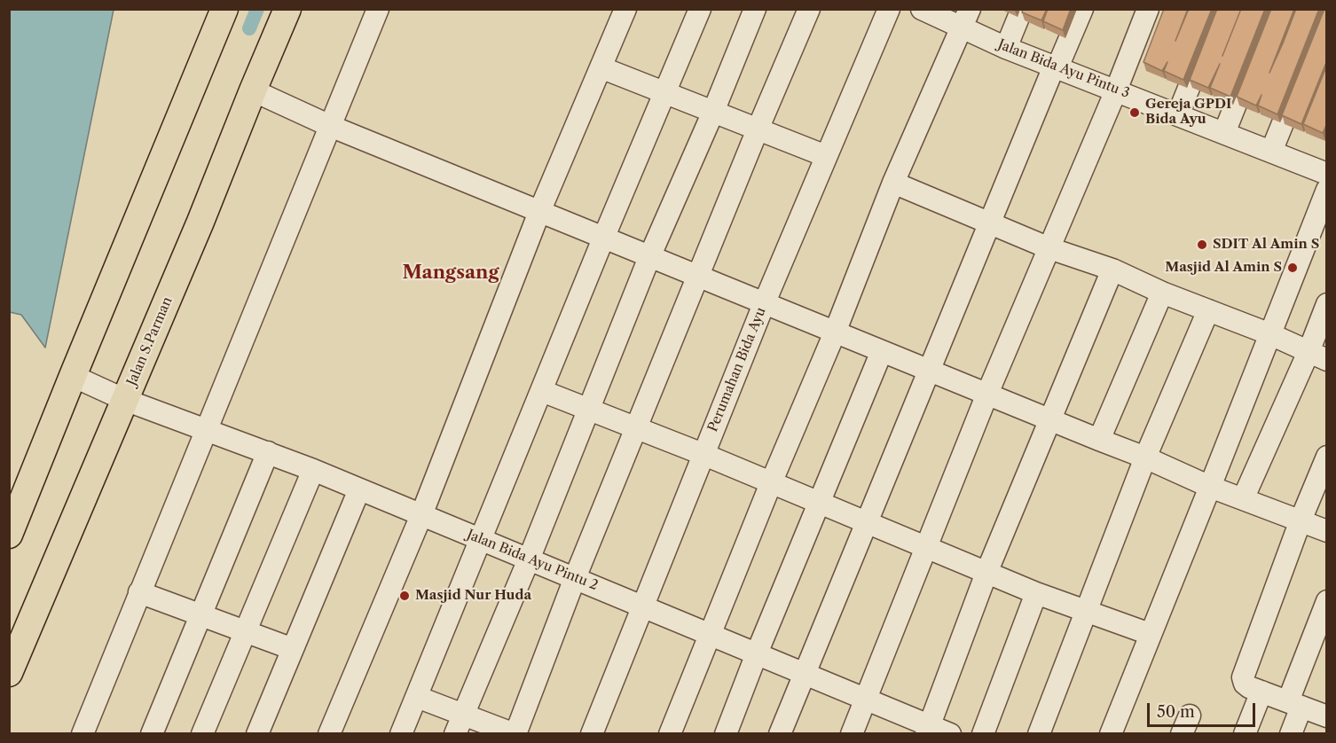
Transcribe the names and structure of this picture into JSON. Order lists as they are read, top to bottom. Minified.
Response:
{"streets":{"main road":["Jalan S.Parman"],"street":["Jalan Bida Ayu Pintu 3","Perumahan Bida Ayu","Jalan Bida Ayu Pintu 2"]},"crossings":[["Jalan S.Parman","Jalan Bida Ayu Pintu 2"],["Perumahan Bida Ayu","Jalan Bida Ayu Pintu 2"]],"districts":["Mangsang"],"places":["Gereja GPDI Bida Ayu","SDIT Al Amin S","Masjid Al Amin S","Masjid Nur Huda"],"scale_bar":"50 m"}
